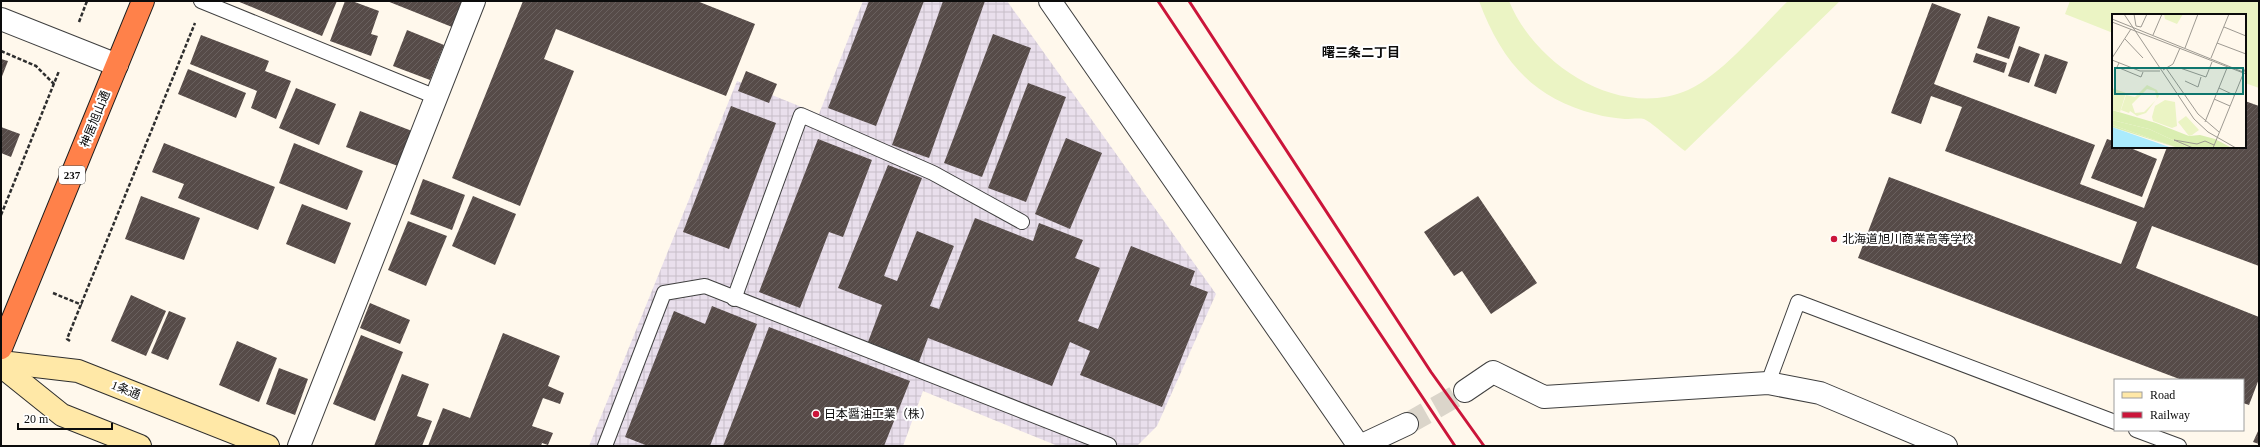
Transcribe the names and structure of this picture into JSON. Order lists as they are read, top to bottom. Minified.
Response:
{"streets":{"highway":["神居旭山通","237"],"street":["1条通"]},"districts":["曙三条二丁目"],"places":["北海道旭川商業高等学校","日本醤油工業（株）"],"legend":["Road","Railway"],"scale_bar":"20 m"}
